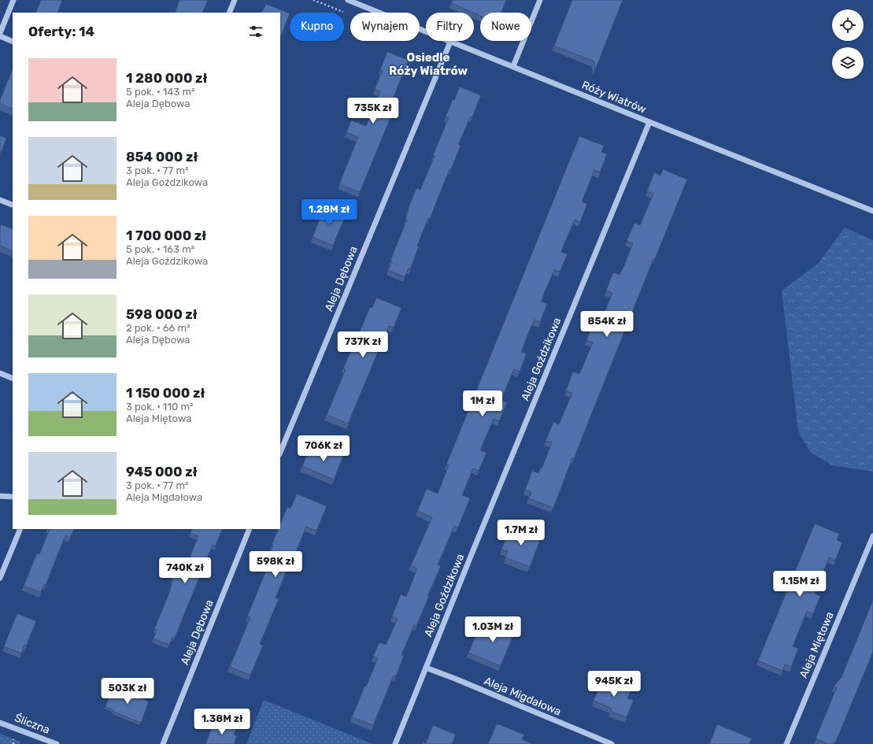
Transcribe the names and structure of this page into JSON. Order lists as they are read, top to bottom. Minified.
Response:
{"streets":{"street":["Róży Wiatrów","Aleja Dębowa","Aleja Goździkowa","Aleja Miętowa","Aleja Migdałowa","Śliczna"]},"crossings":[["Róży Wiatrów","Aleja Dębowa"],["Róży Wiatrów","Aleja Goździkowa"],["Aleja Goździkowa","Aleja Migdałowa"]],"districts":["Osiedle Róży Wiatrów"],"page":{"chip":["Kupno","Wynajem","Filtry","Nowe"],"heading":"Oferty: 14","list":[{"name":"1 280 000 zł","note":"5 pok. · 143 m² · Aleja Dębowa"},{"name":"854 000 zł","note":"3 pok. · 77 m² · Aleja Goździkowa"},{"name":"1 700 000 zł","note":"5 pok. · 163 m² · Aleja Goździkowa"},{"name":"598 000 zł","note":"2 pok. · 66 m² · Aleja Dębowa"},{"name":"1 150 000 zł","note":"3 pok. · 110 m² · Aleja Miętowa"},{"name":"945 000 zł","note":"3 pok. · 77 m² · Aleja Migdałowa"}],"price":["735K zł","1.28M zł","854K zł","737K zł","1M zł","706K zł","1.7M zł","598K zł","740K zł","1.15M zł","1.03M zł","945K zł","503K zł","1.38M zł"]}}
